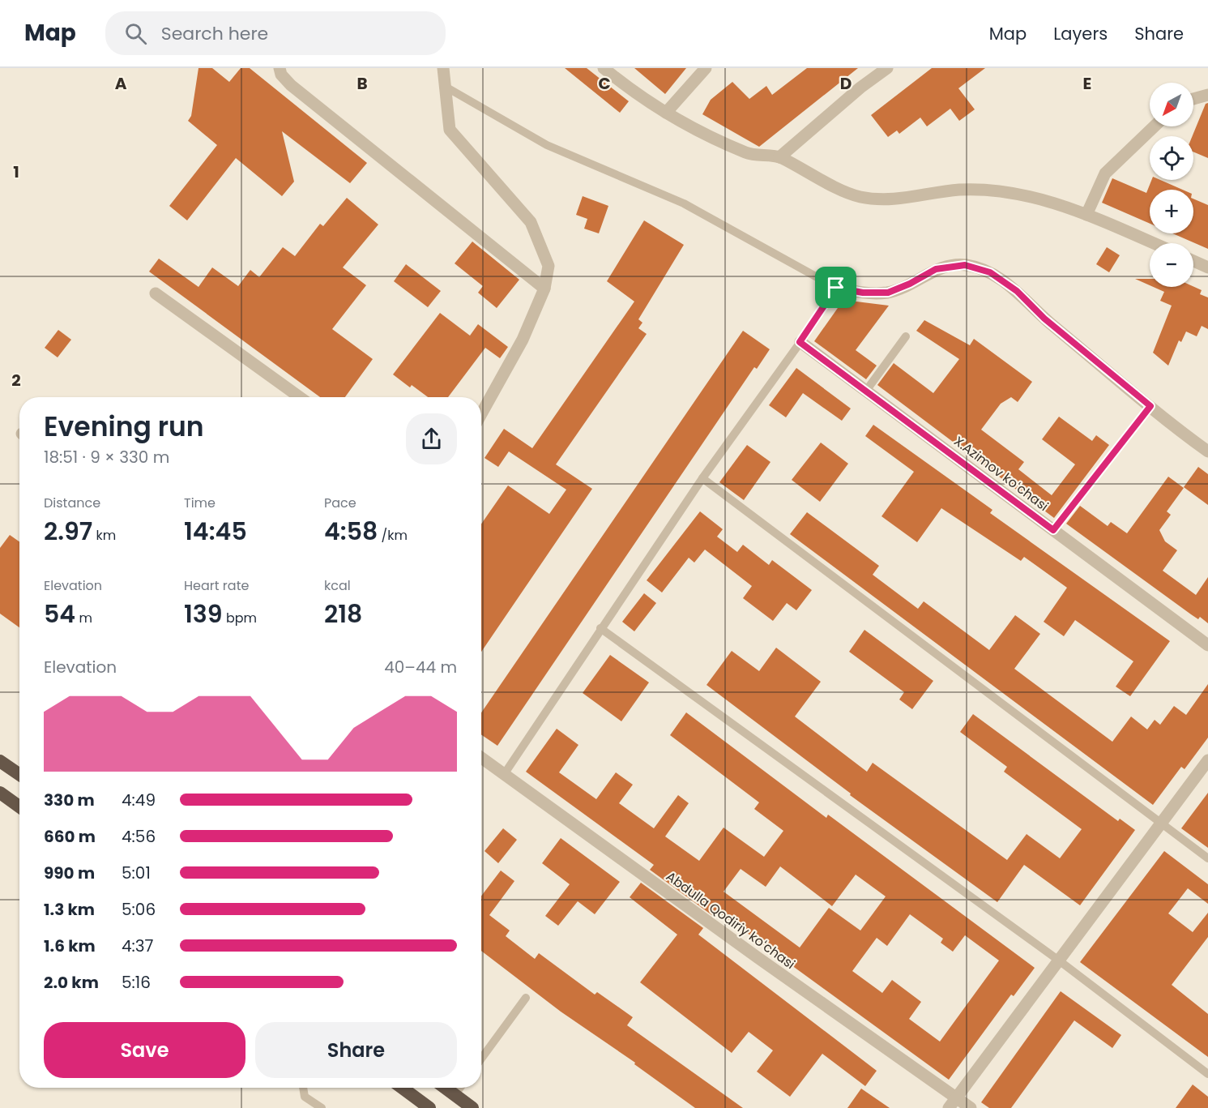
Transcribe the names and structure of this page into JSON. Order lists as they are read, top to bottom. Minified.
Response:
{"streets":{"street":["X.Azimov koʻchasi","Abdulla Qodiriy koʻchasi"]},"north":"bottom left","page":{"header":"Map","search":"Search here","nav":["Map","Layers","Share"],"map_buttons":["+","−"],"heading":["Evening run","18:51 · 9 × 330 m"],"stats":[["Distance","2.97 km"],["Time","14:45"],["Pace","4:58 /km"],["Elevation","54 m"],["Heart rate","139 bpm"],["kcal","218"]],"chart":["Elevation","40–44 m"],"list":[{"name":"330 m","note":"4:49"},{"name":"660 m","note":"4:56"},{"name":"990 m","note":"5:01"},{"name":"1.3 km","note":"5:06"},{"name":"1.6 km","note":"4:37"},{"name":"2.0 km","note":"5:16"}],"buttons":["Save","Share"]},"grid":{"columns":["A","B","C","D","E"],"rows":["1","2"]}}
